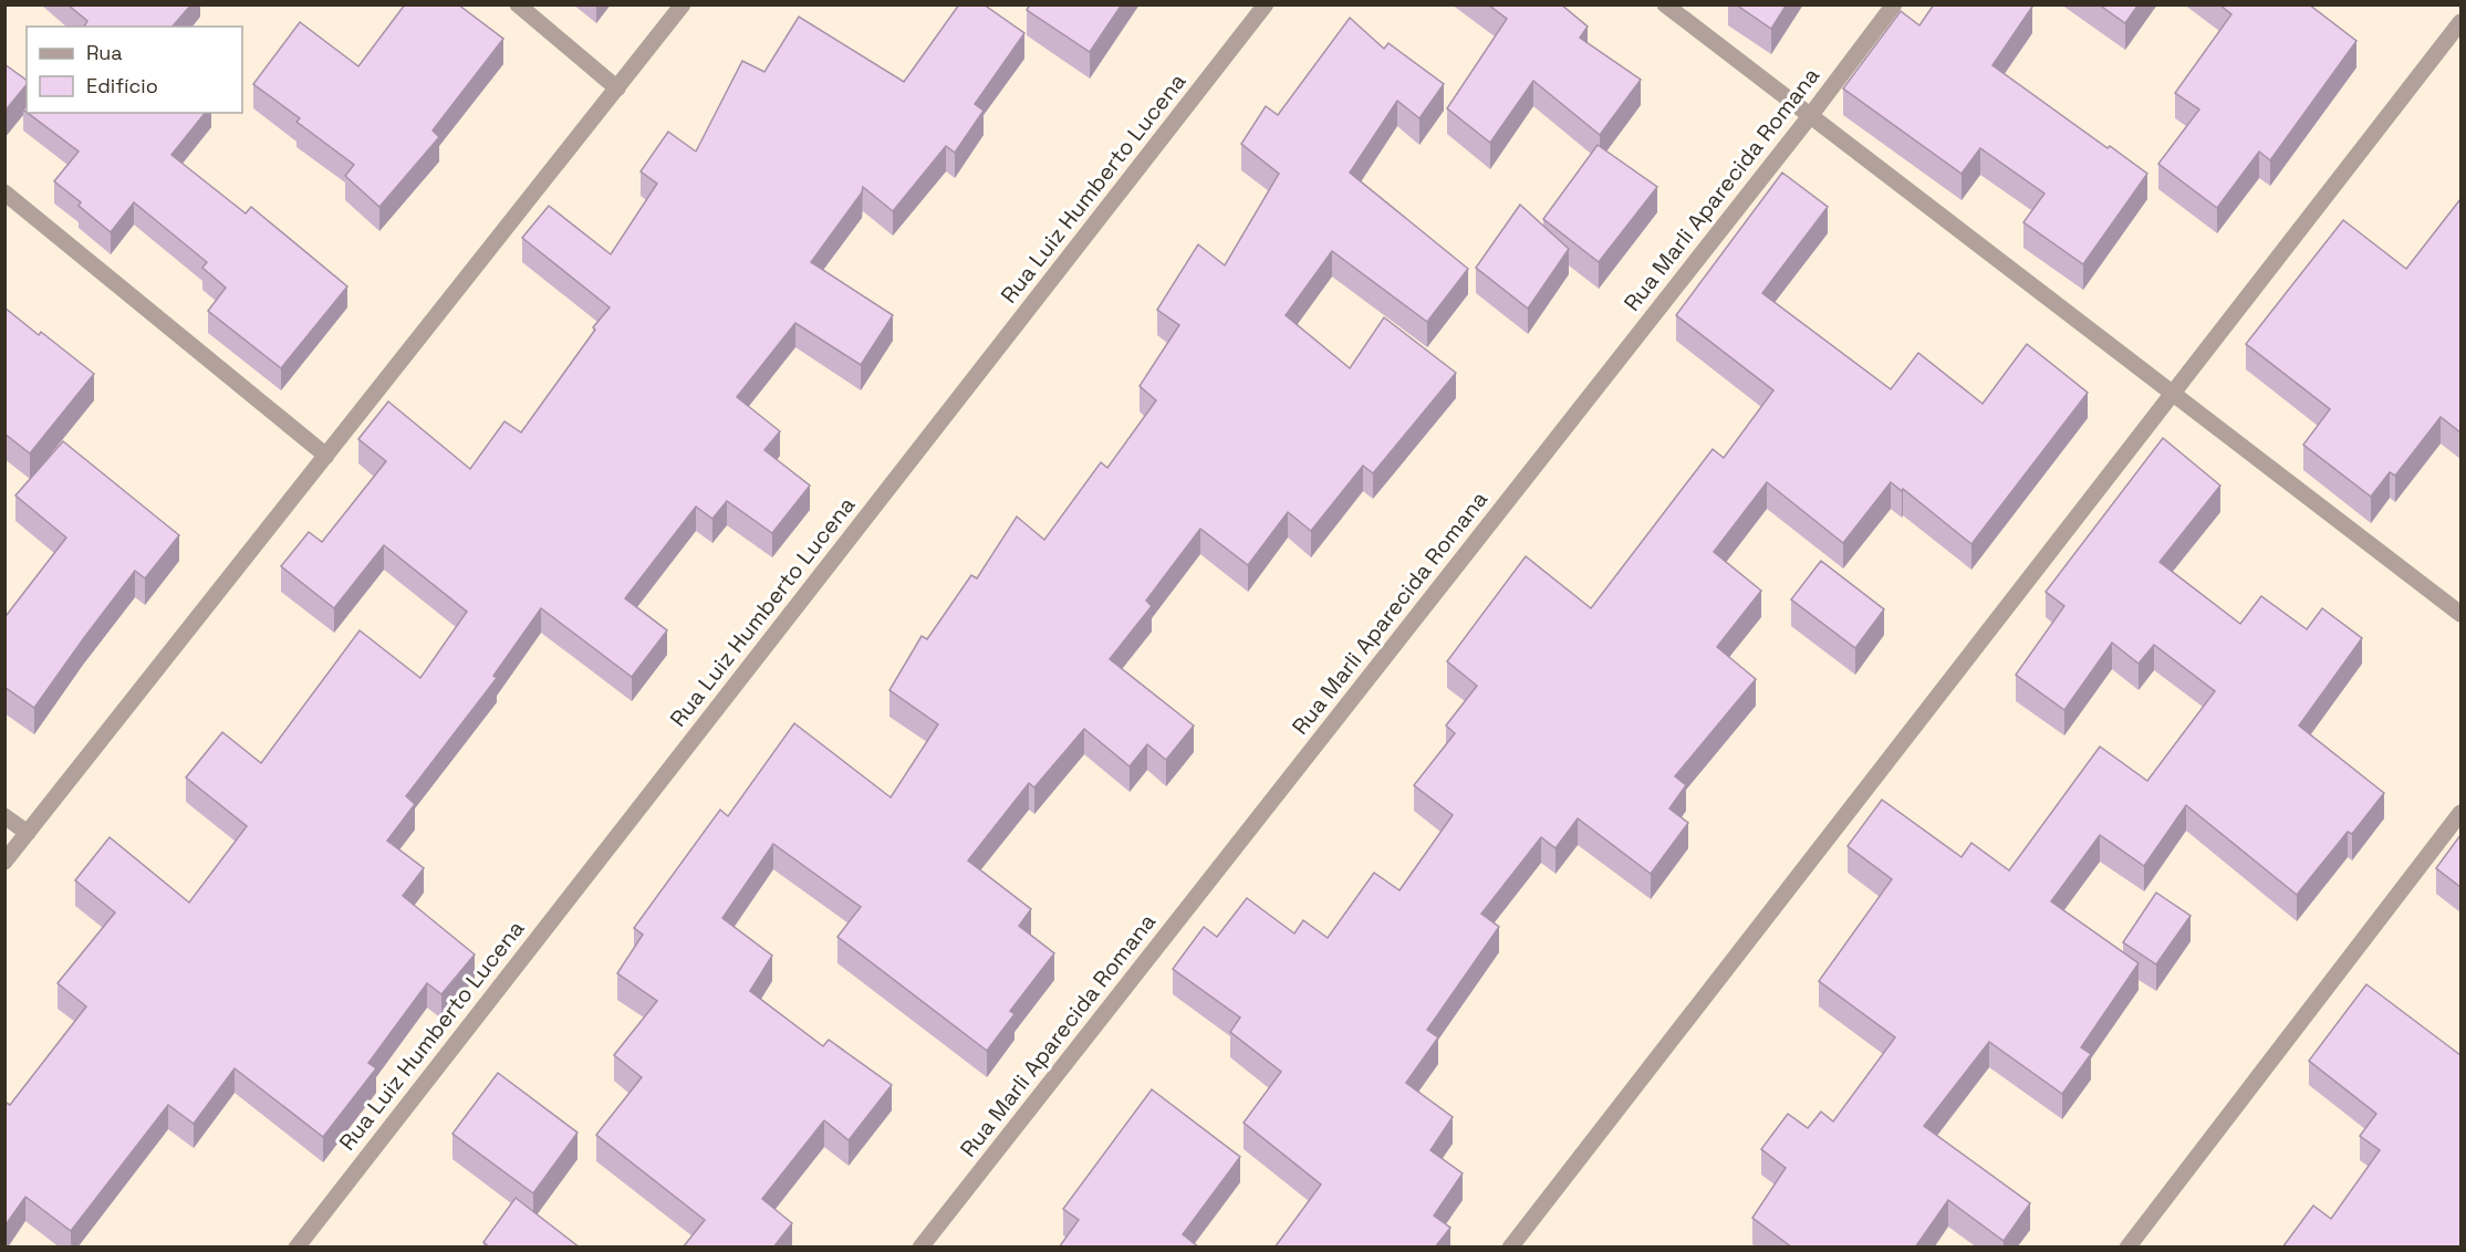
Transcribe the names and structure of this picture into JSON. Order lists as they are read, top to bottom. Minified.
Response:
{"streets":{"street":["Rua Luiz Humberto Lucena","Rua Marli Aparecida Romana"]},"legend":["Rua","Edifício"]}
